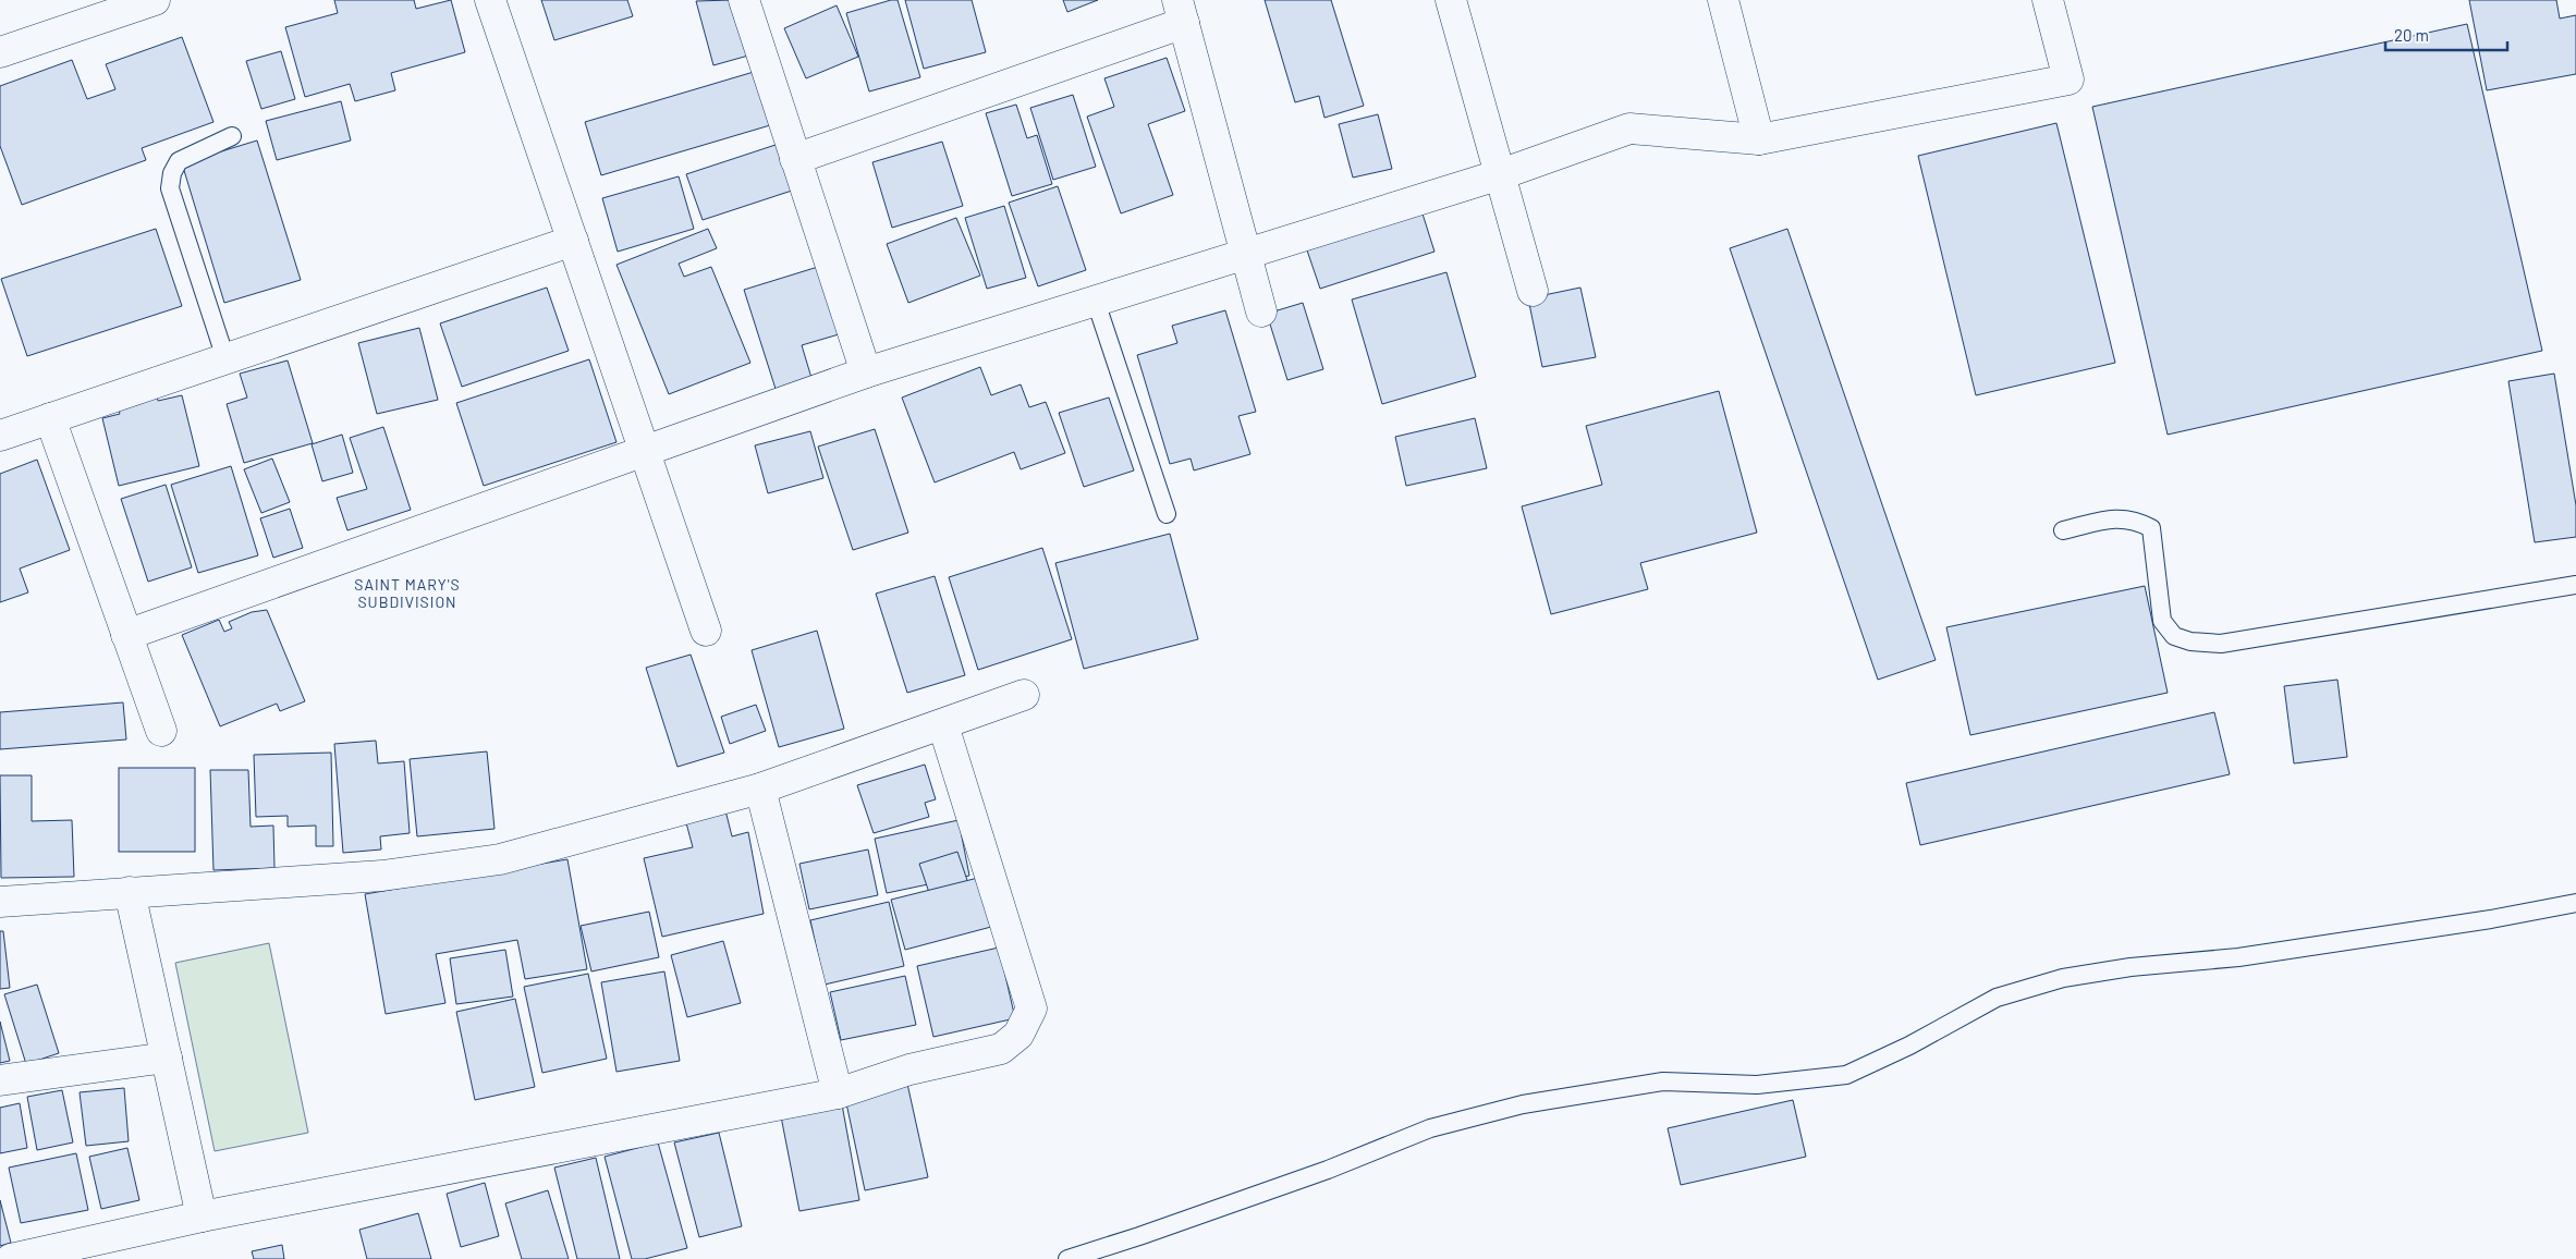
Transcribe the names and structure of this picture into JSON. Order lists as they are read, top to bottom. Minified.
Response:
{"districts":["SAINT MARY'S SUBDIVISION"],"scale_bar":"20 m"}
